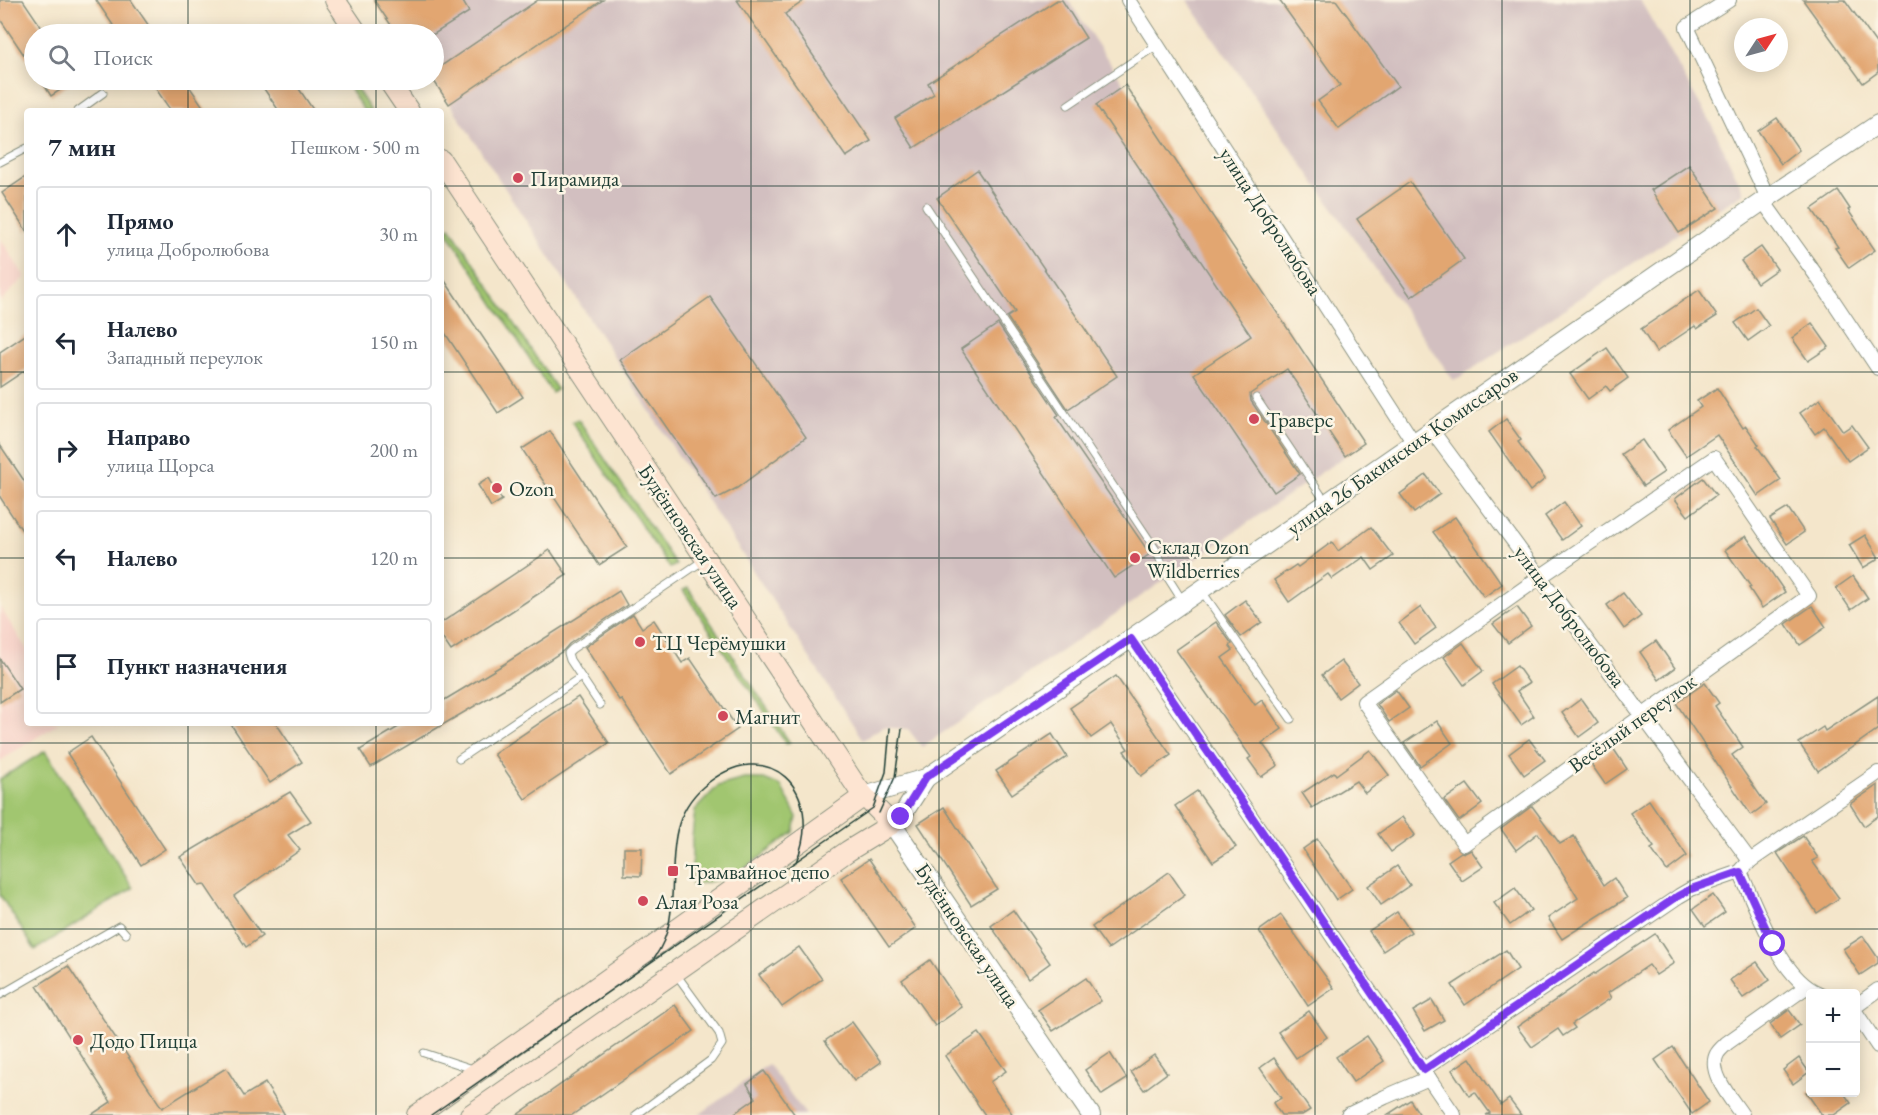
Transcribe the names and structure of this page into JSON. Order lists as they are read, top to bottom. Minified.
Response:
{"streets":{"main road":["улица 26 Бакинских Комиссаров","Будённовская улица"],"street":["улица Добролюбова","Весёлый переулок"]},"crossings":[["улица Добролюбова","улица 26 Бакинских Комиссаров"],["улица Добролюбова","Весёлый переулок"],["улица 26 Бакинских Комиссаров","Будённовская улица"]],"places":{"other":["Пирамида","Траверс","Ozon","Склад Ozon Wildberries","ТЦ Черёмушки","Магнит","Алая Роза","Додо Пицца"],"transit":["Трамвайное депо"]},"north":"top right","page":{"search":"Поиск","heading":["7 мин","Пешком · 500 m"],"list":[["Прямо","улица Добролюбова","30 m"],["Налево","Западный переулок","150 m"],["Направо","улица Щорса","200 m"],["Налево","120 m"],"Пункт назначения"],"map_buttons":["+","−"]}}
